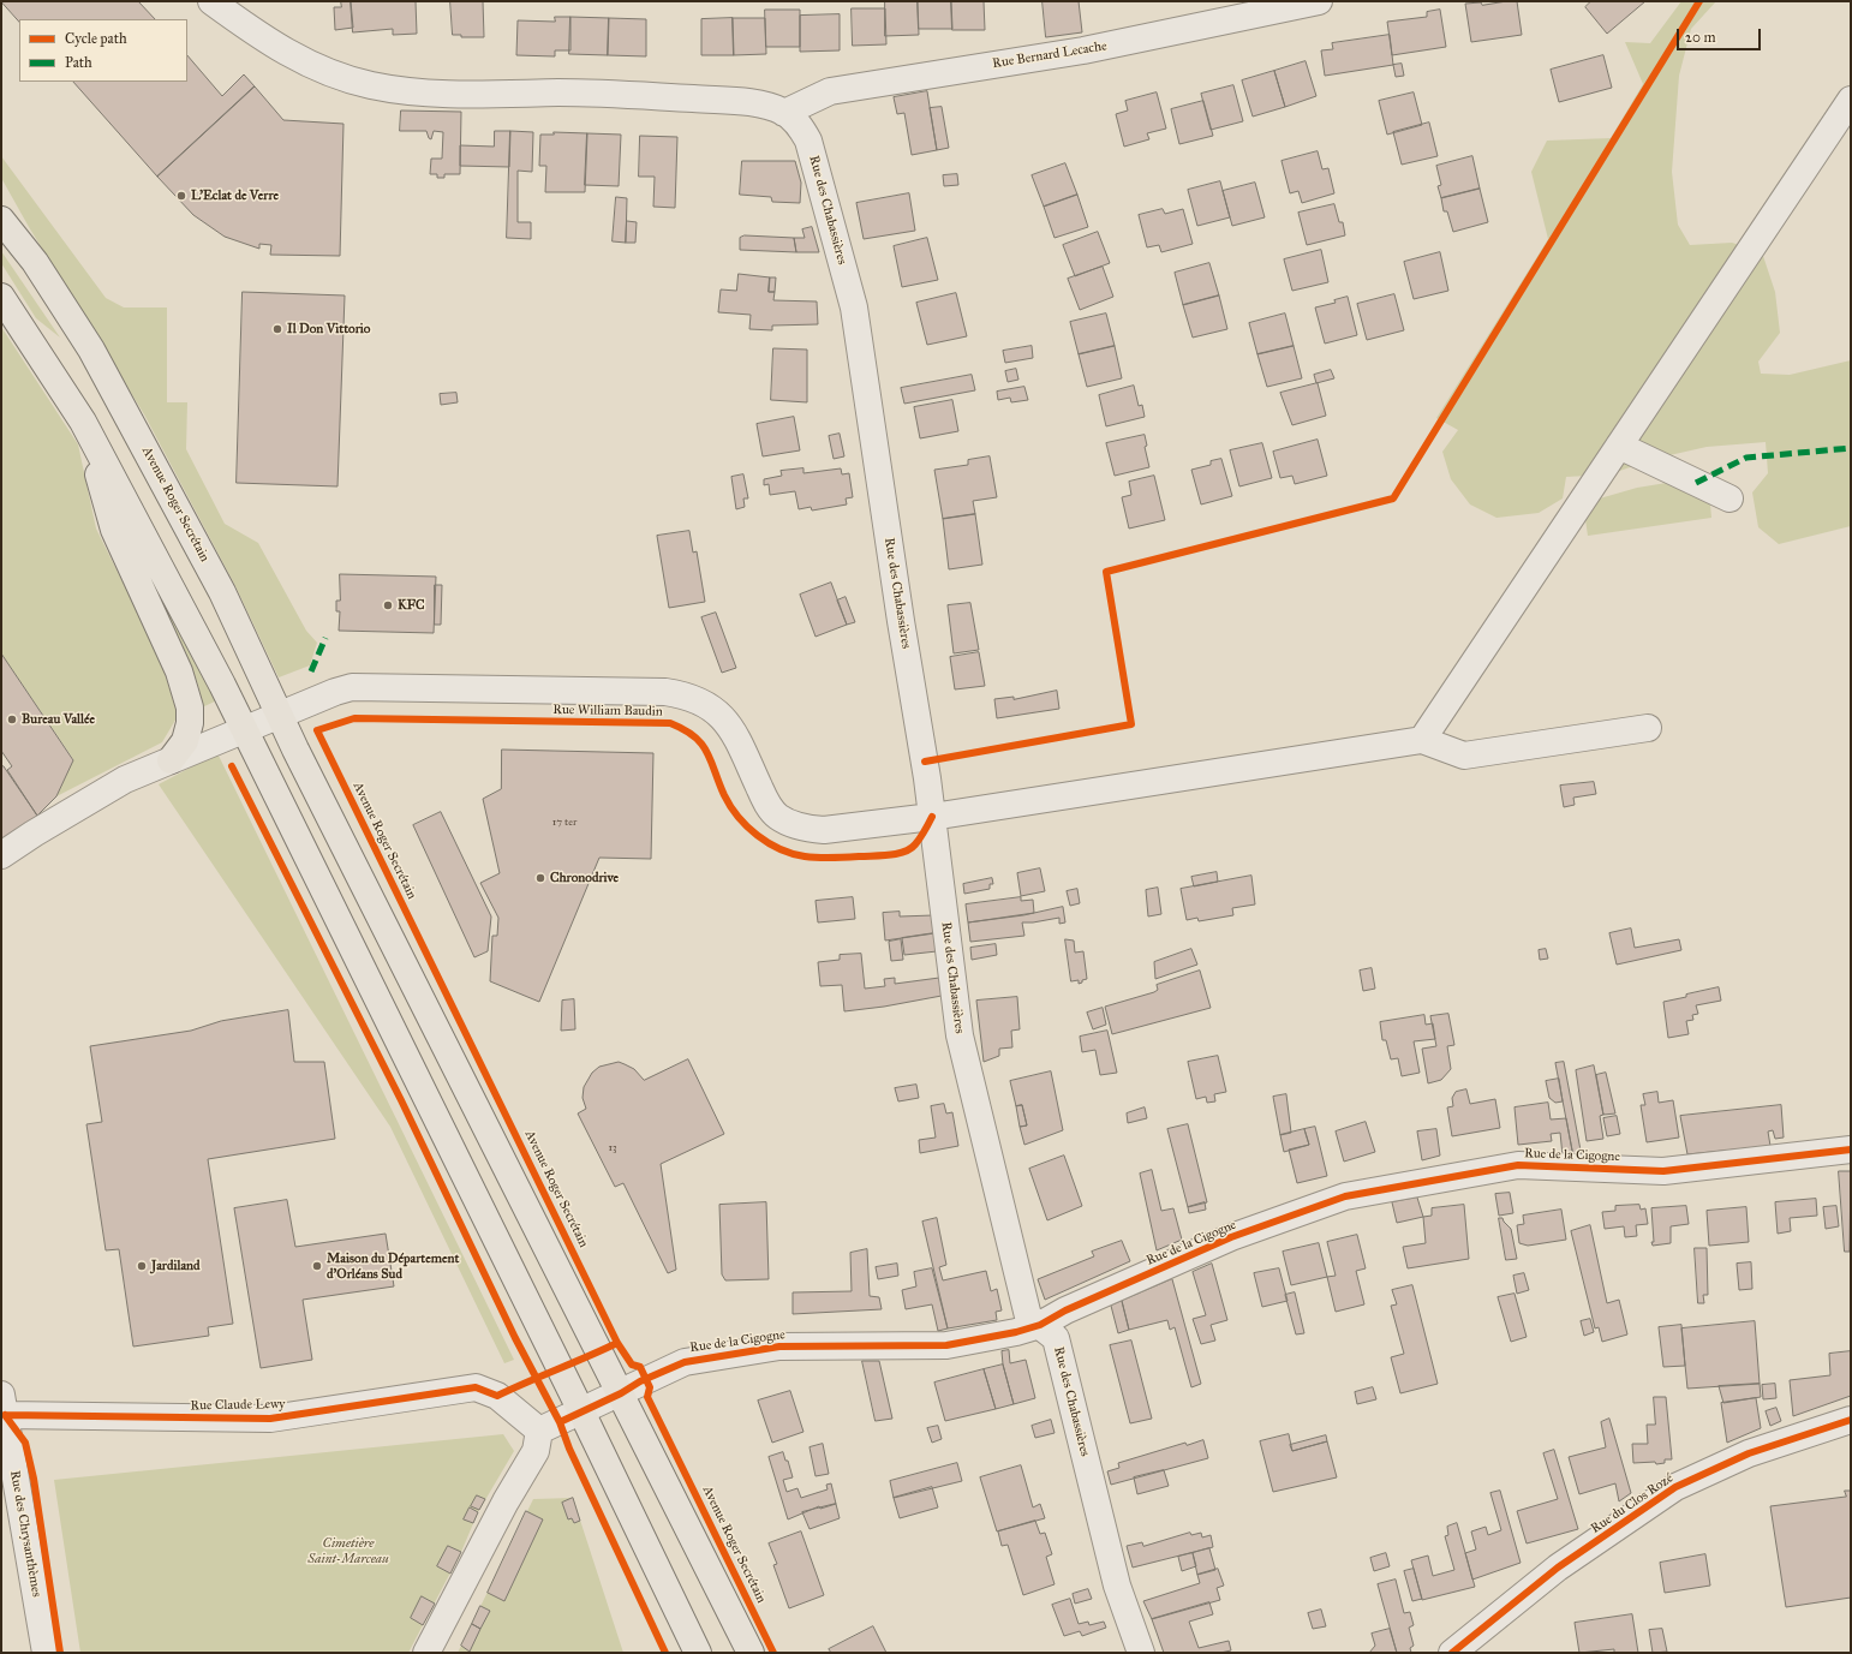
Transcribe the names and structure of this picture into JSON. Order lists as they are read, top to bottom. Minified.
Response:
{"streets":{"main road":["Avenue Roger Secrétain"],"street":["Rue Bernard Lecache","Rue des Chabassières","Rue William Baudin","Rue de la Cigogne","Rue Claude Lewy","Rue du Clos Rozé","Rue des Chrysanthèmes"]},"crossings":[["Rue Bernard Lecache","Rue des Chabassières"],["Rue des Chabassières","Rue William Baudin"],["Rue des Chabassières","Rue de la Cigogne"],["Avenue Roger Secrétain","Rue William Baudin"],["Avenue Roger Secrétain","Rue de la Cigogne"],["Rue de la Cigogne","Rue Claude Lewy"],["Rue Claude Lewy","Rue des Chrysanthèmes"]],"parks":["Cimetière Saint-Marceau"],"places":["L'Eclat de Verre","Il Don Vittorio","KFC","Bureau Vallée","Chronodrive","Jardiland","Maison du Département d’Orléans Sud"],"house_numbers":["17 ter","13"],"legend":["Cycle path","Path"],"scale_bar":"20 m"}
